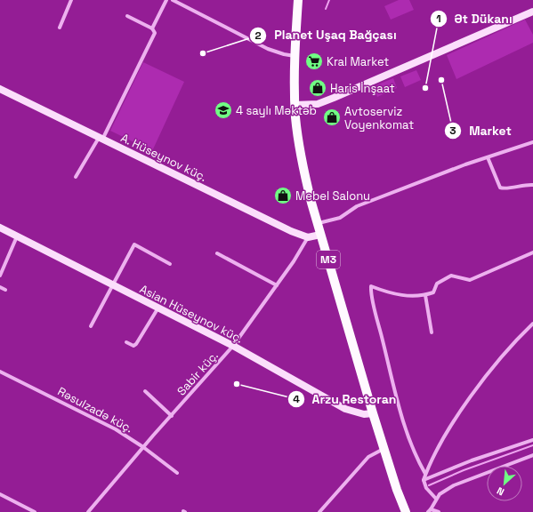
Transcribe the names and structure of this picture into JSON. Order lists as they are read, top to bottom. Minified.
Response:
{"streets":{"main road":["M3"],"street":["A. Hüseynov küç.","Asian Hüseynov küç.","Sabir küç.","Rəsulzadə küç."]},"crossings":[["A. Hüseynov küç.","Sabir küç."],["M3","Asian Hüseynov küç."],["Asian Hüseynov küç.","Sabir küç."],["Sabir küç.","Rəsulzadə küç."]],"places":{"other":["Planet Uşaq Bağçası","Market","Ət Dükanı","Arzu Restoran"],"supermarket":["Kral Market"],"shop":["Haris İnşaat","Avtoserviz Voyenkomat","Mebel Salonu"],"school or university":["4 saylı Məktəb"]},"north":"bottom left"}
